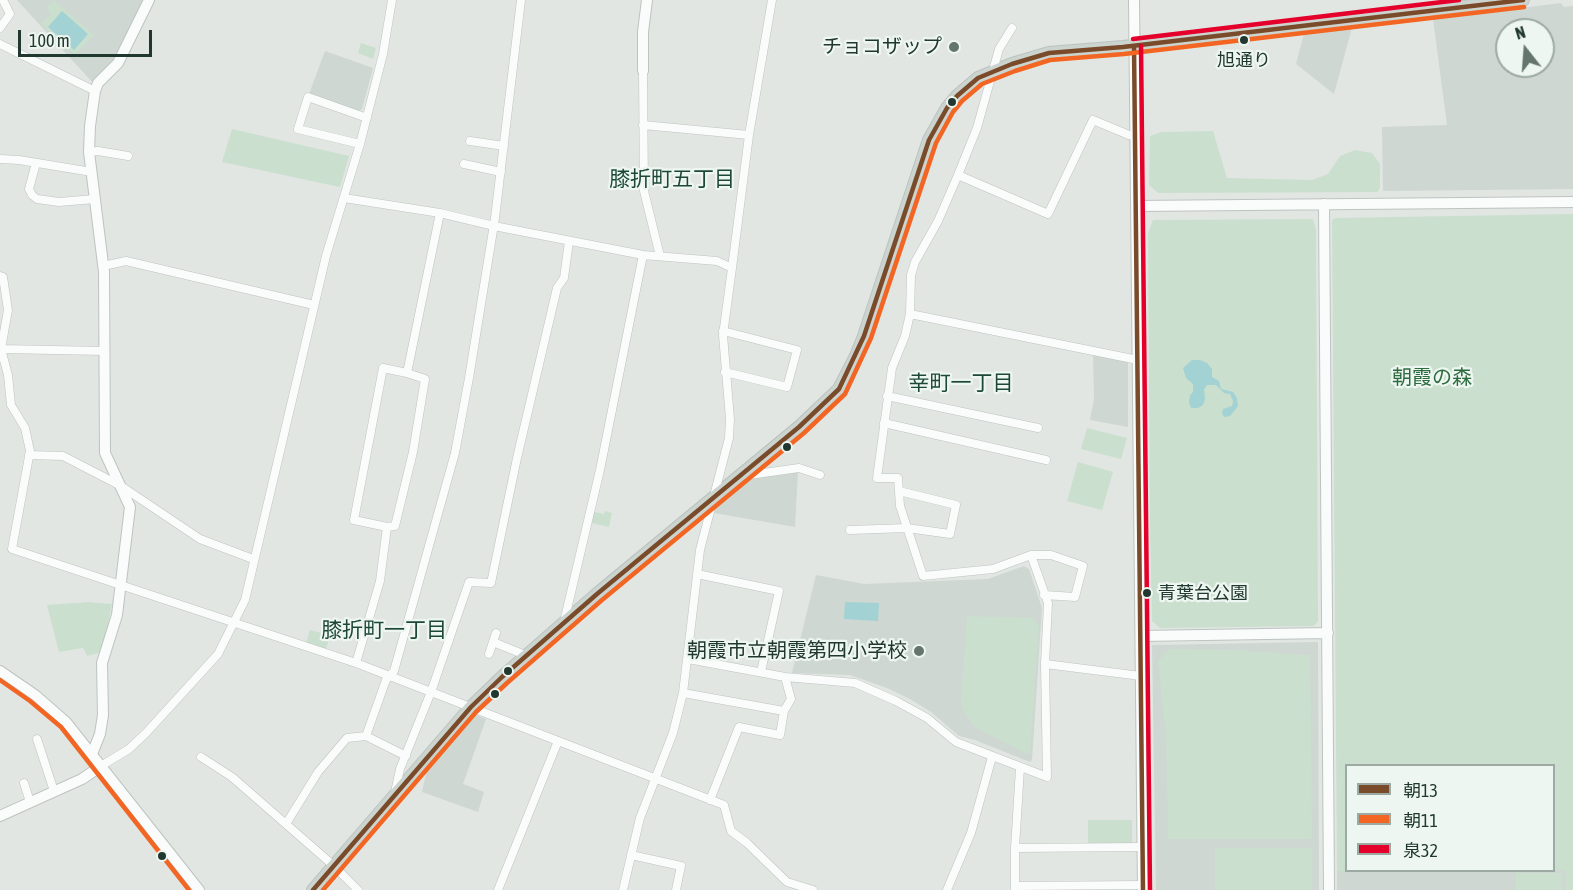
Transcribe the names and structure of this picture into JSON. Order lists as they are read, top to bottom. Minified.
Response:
{"districts":["膝折町五丁目","幸町一丁目","膝折町一丁目"],"parks":["朝霞の森"],"places":["旭通り","チョコザップ","青葉台公園","朝霞市立朝霞第四小学校"],"lines":["transit line 朝13","transit line 泉32","transit line 朝11"],"legend":["朝13","朝11","泉32"],"scale_bar":"100 m","north":"top"}
